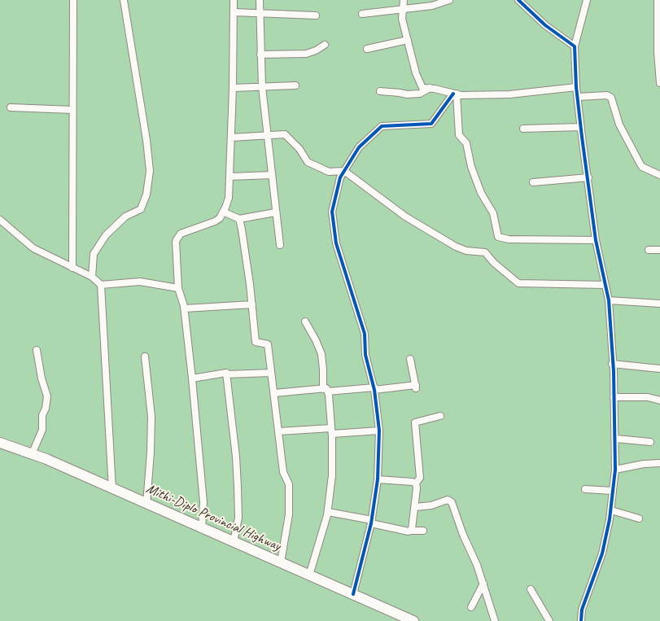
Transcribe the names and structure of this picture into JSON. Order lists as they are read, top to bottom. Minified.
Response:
{"streets":{"main road":["Mithi-Diplo Provincial Highway"]}}
